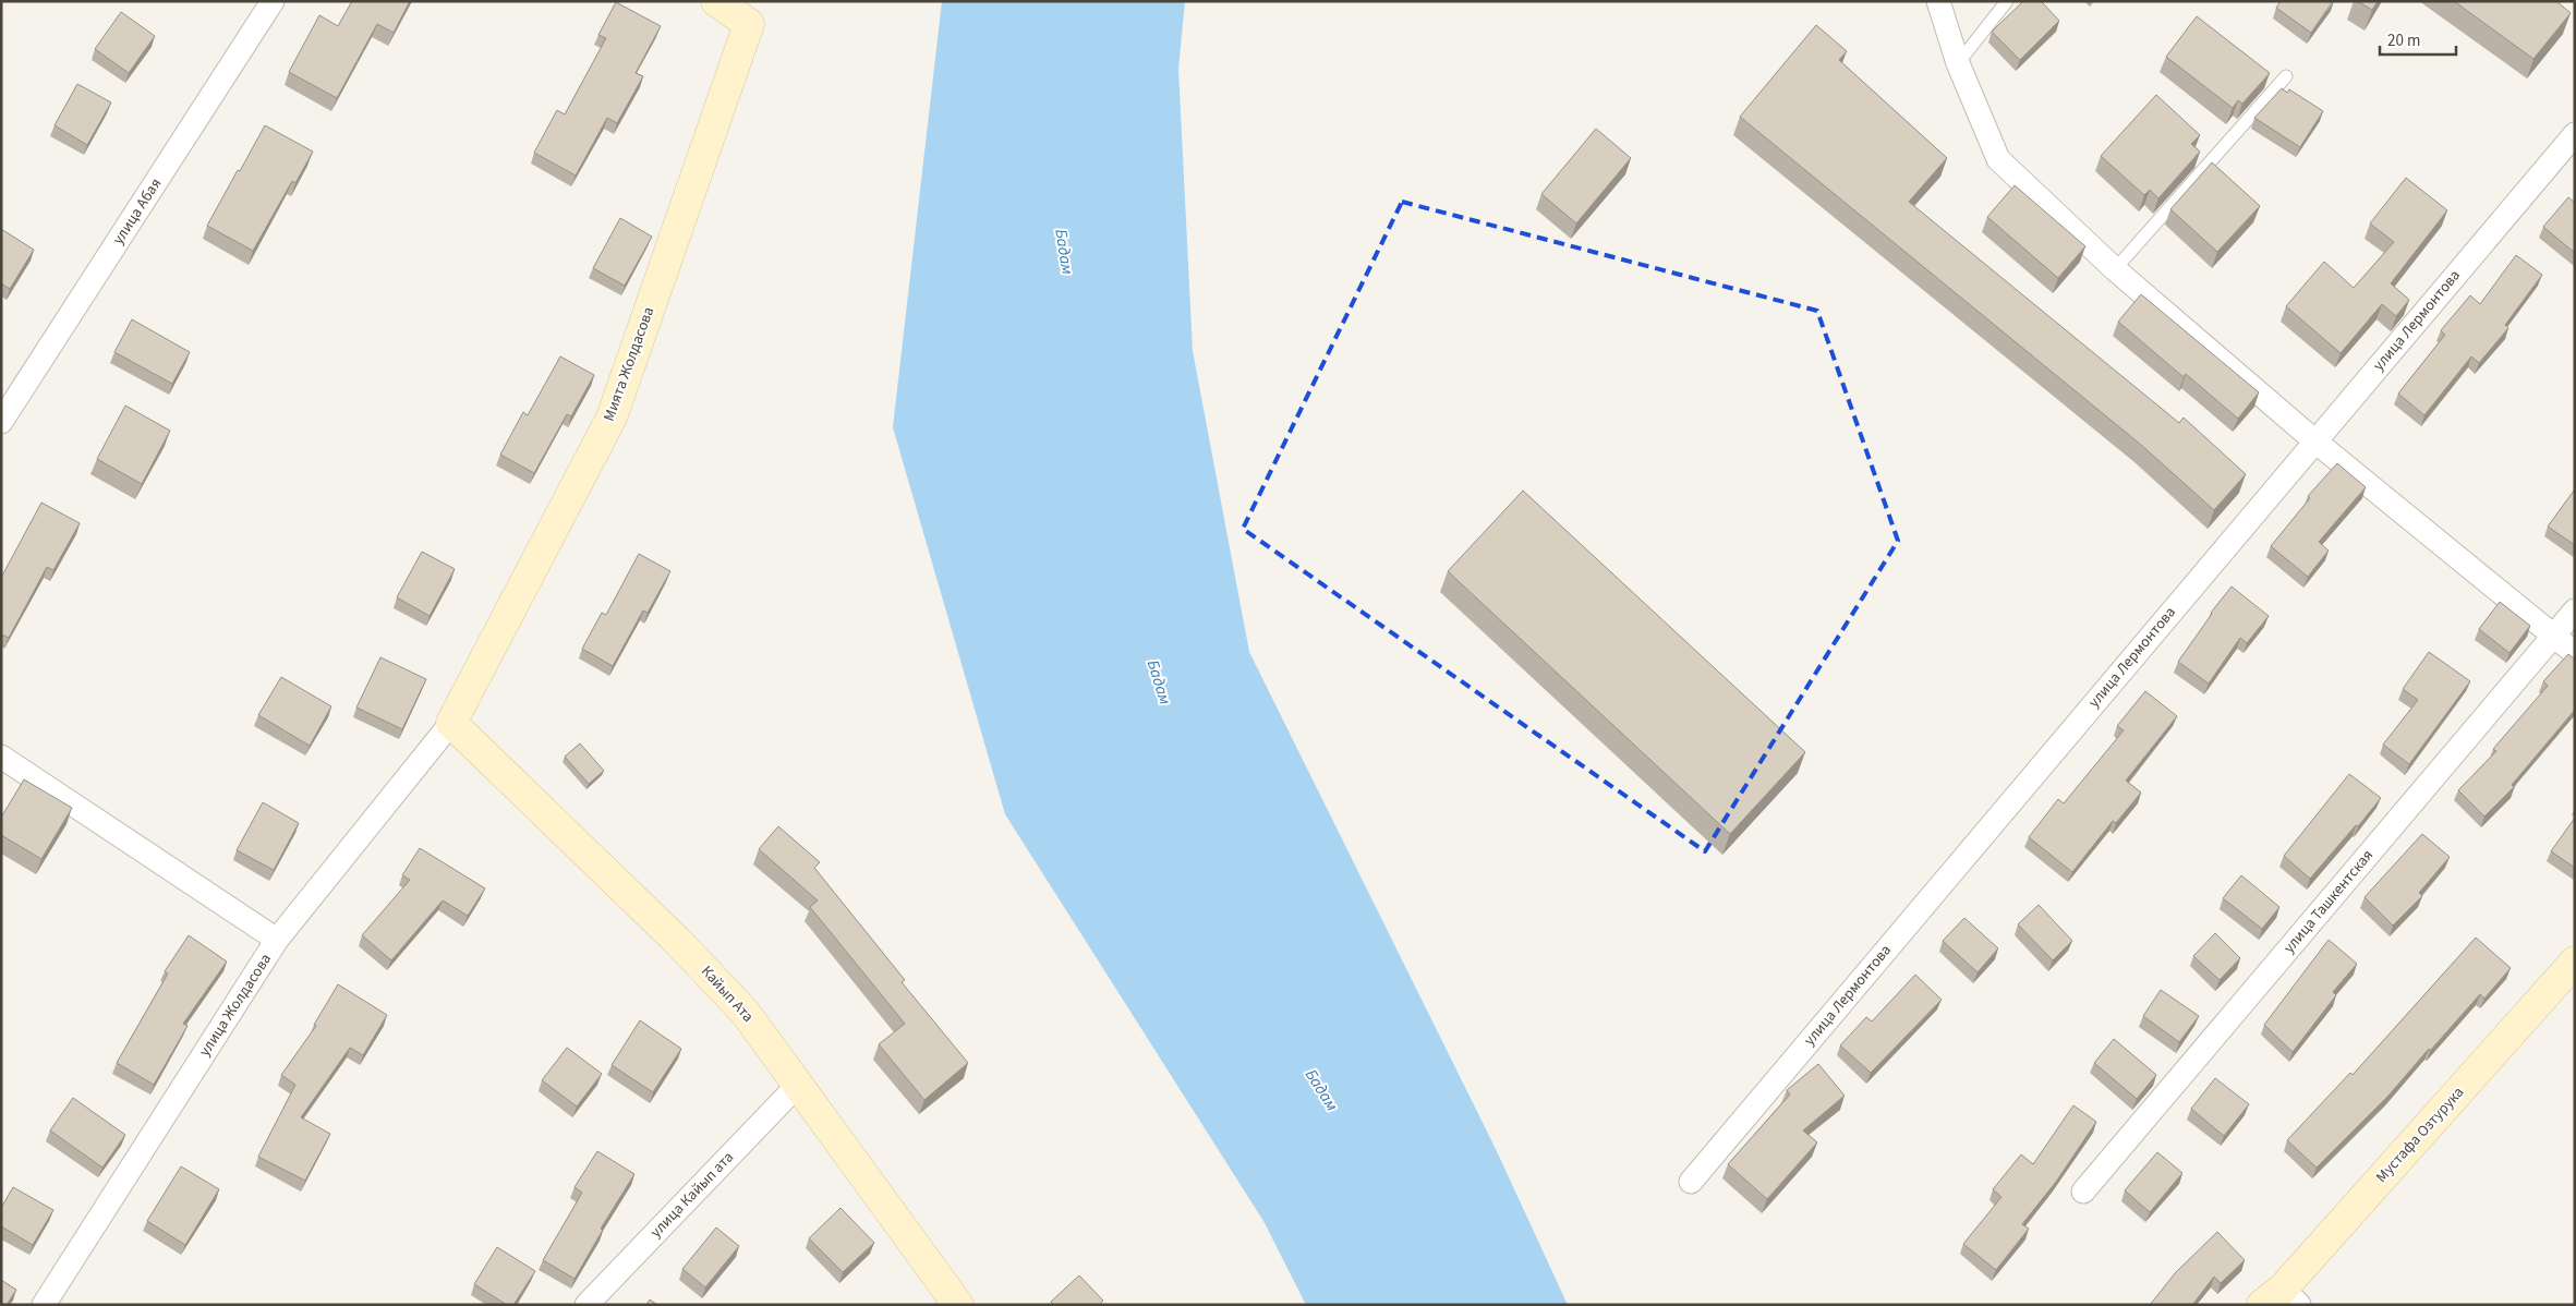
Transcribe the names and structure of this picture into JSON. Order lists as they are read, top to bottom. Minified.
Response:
{"streets":{"street":["улица Абая","улица Лермонтова","Мията Жолдасова","улица Ташкентская","Кайып Ата","улица Жолдасова","Мустафа Озтурука","улица Кайып ата"]},"crossings":[["Мията Жолдасова","Кайып Ата"],["Мията Жолдасова","улица Жолдасова"],["Кайып Ата","улица Жолдасова"],["Кайып Ата","улица Кайып ата"]],"water":["Бадам"],"scale_bar":"20 m"}
